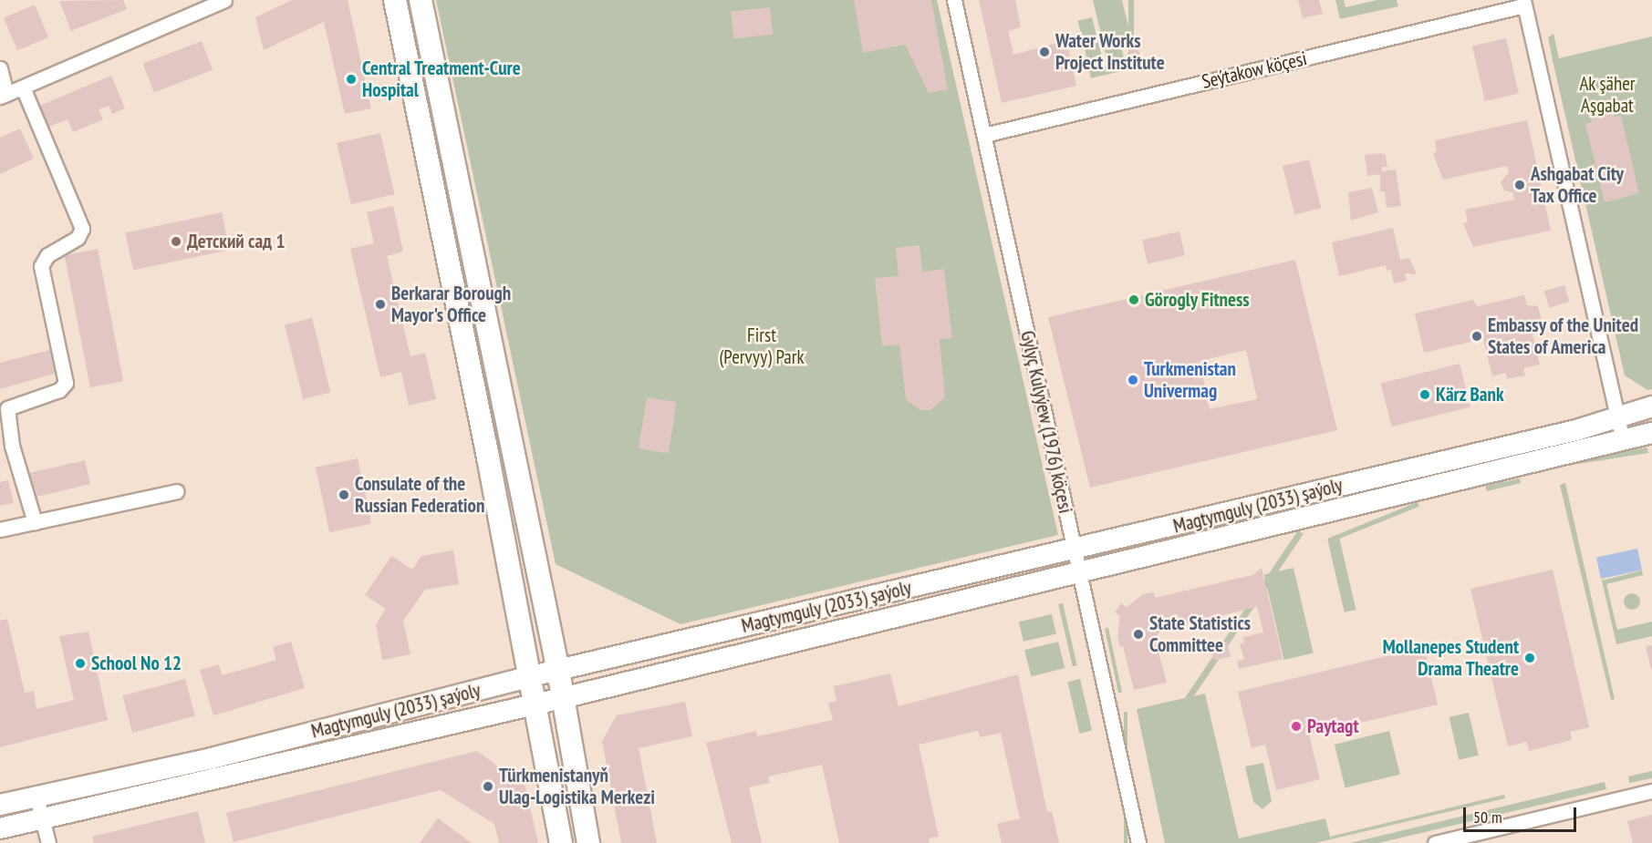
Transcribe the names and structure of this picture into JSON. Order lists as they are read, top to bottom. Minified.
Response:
{"streets":{"main road":["Magtymguly (2033) şaýoly"],"street":["Seýtakow köçesi","Gylyç Kulyýew (1976) köçesi"]},"crossings":[["Seýtakow köçesi","Gylyç Kulyýew (1976) köçesi"],["Gylyç Kulyýew (1976) köçesi","Magtymguly (2033) şaýoly"]],"parks":["Ak şäher Aşgabat","First (Pervyy) Park"],"places":["Water Works Project Institute","Central Treatment-Cure Hospital","Ashgabat City Tax Office","Детский сад 1","Görogly Fitness","Berkarar Borough Mayor's Office","Embassy of the United States of America","Turkmenistan Univermag","Kärz Bank","Consulate of the Russian Federation","State Statistics Committee","Mollanepes Student Drama Theatre","School No 12","Paytagt","Türkmenistanyň Ulag-Logistika Merkezi"],"scale_bar":"50 m"}
